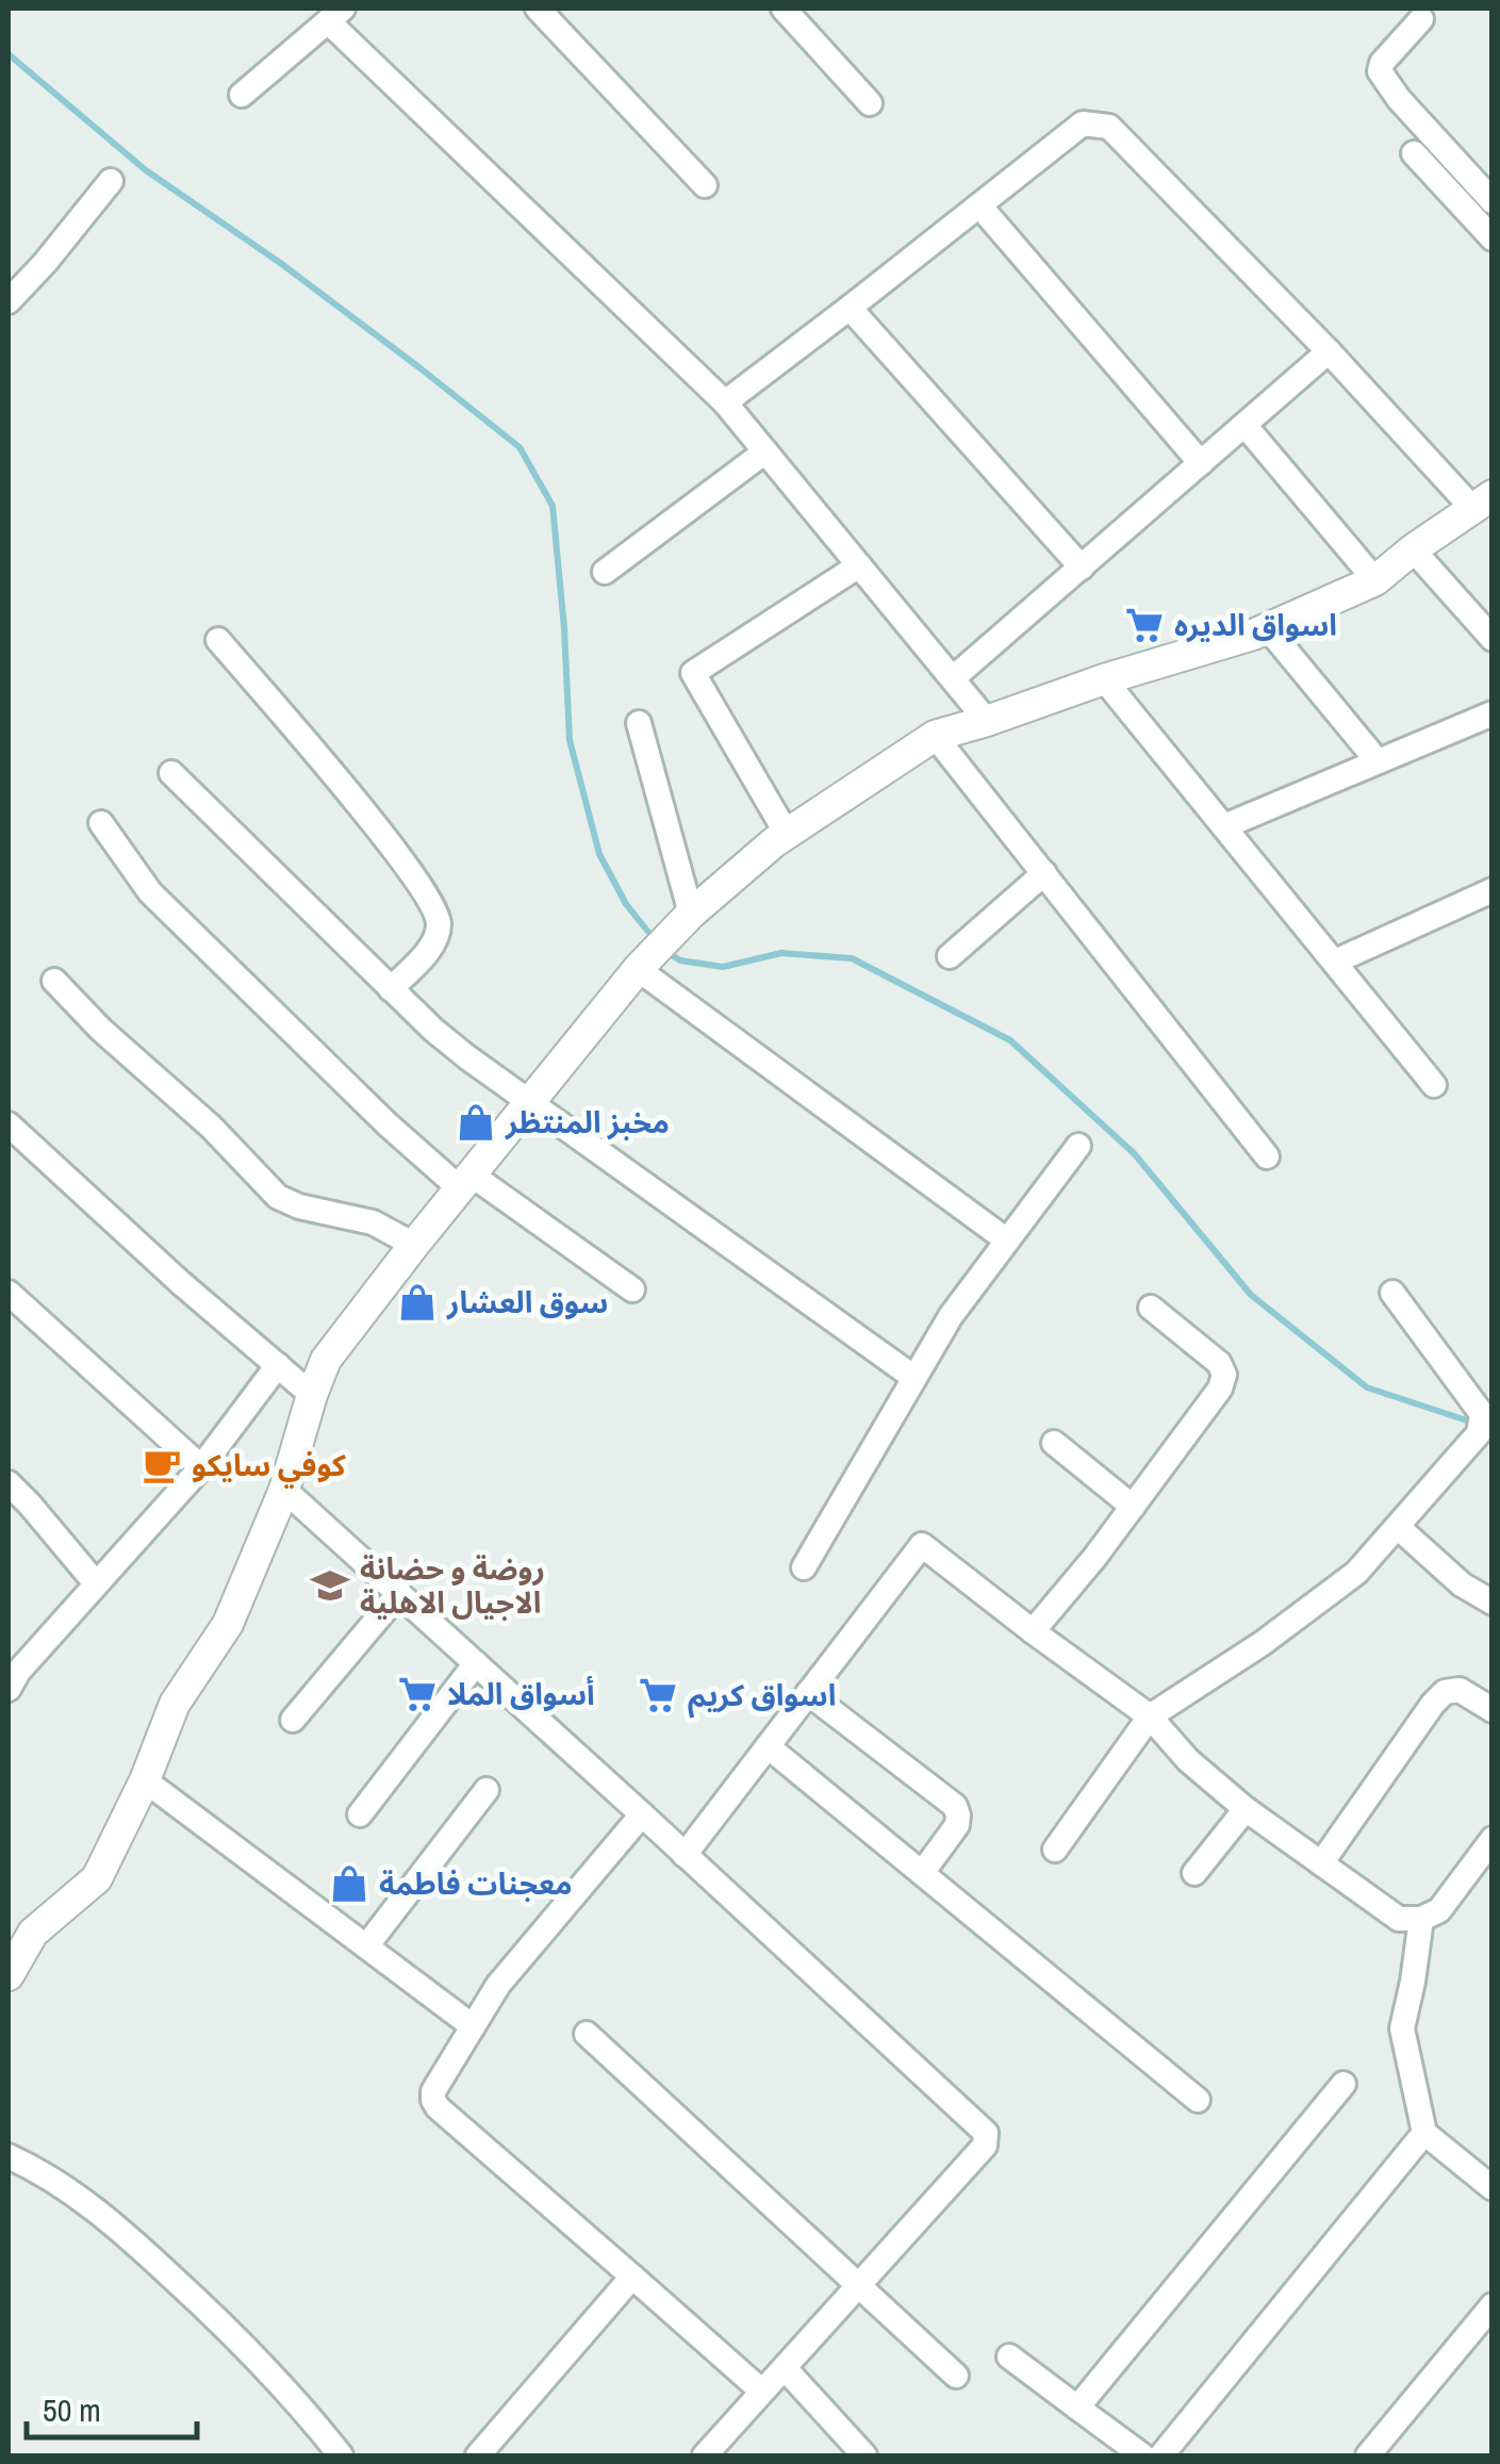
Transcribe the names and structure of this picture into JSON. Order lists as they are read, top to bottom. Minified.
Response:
{"places":{"supermarket":["اسواق الديره","أسواق الملا","اسواق كريم"],"shop":["مخبز المنتظر","سوق العشار","معجنات فاطمة"],"cafe":["كوفي سايكو"],"school or university":["روضة و حضانة الاجيال الاهلية"]},"scale_bar":"50 m"}
